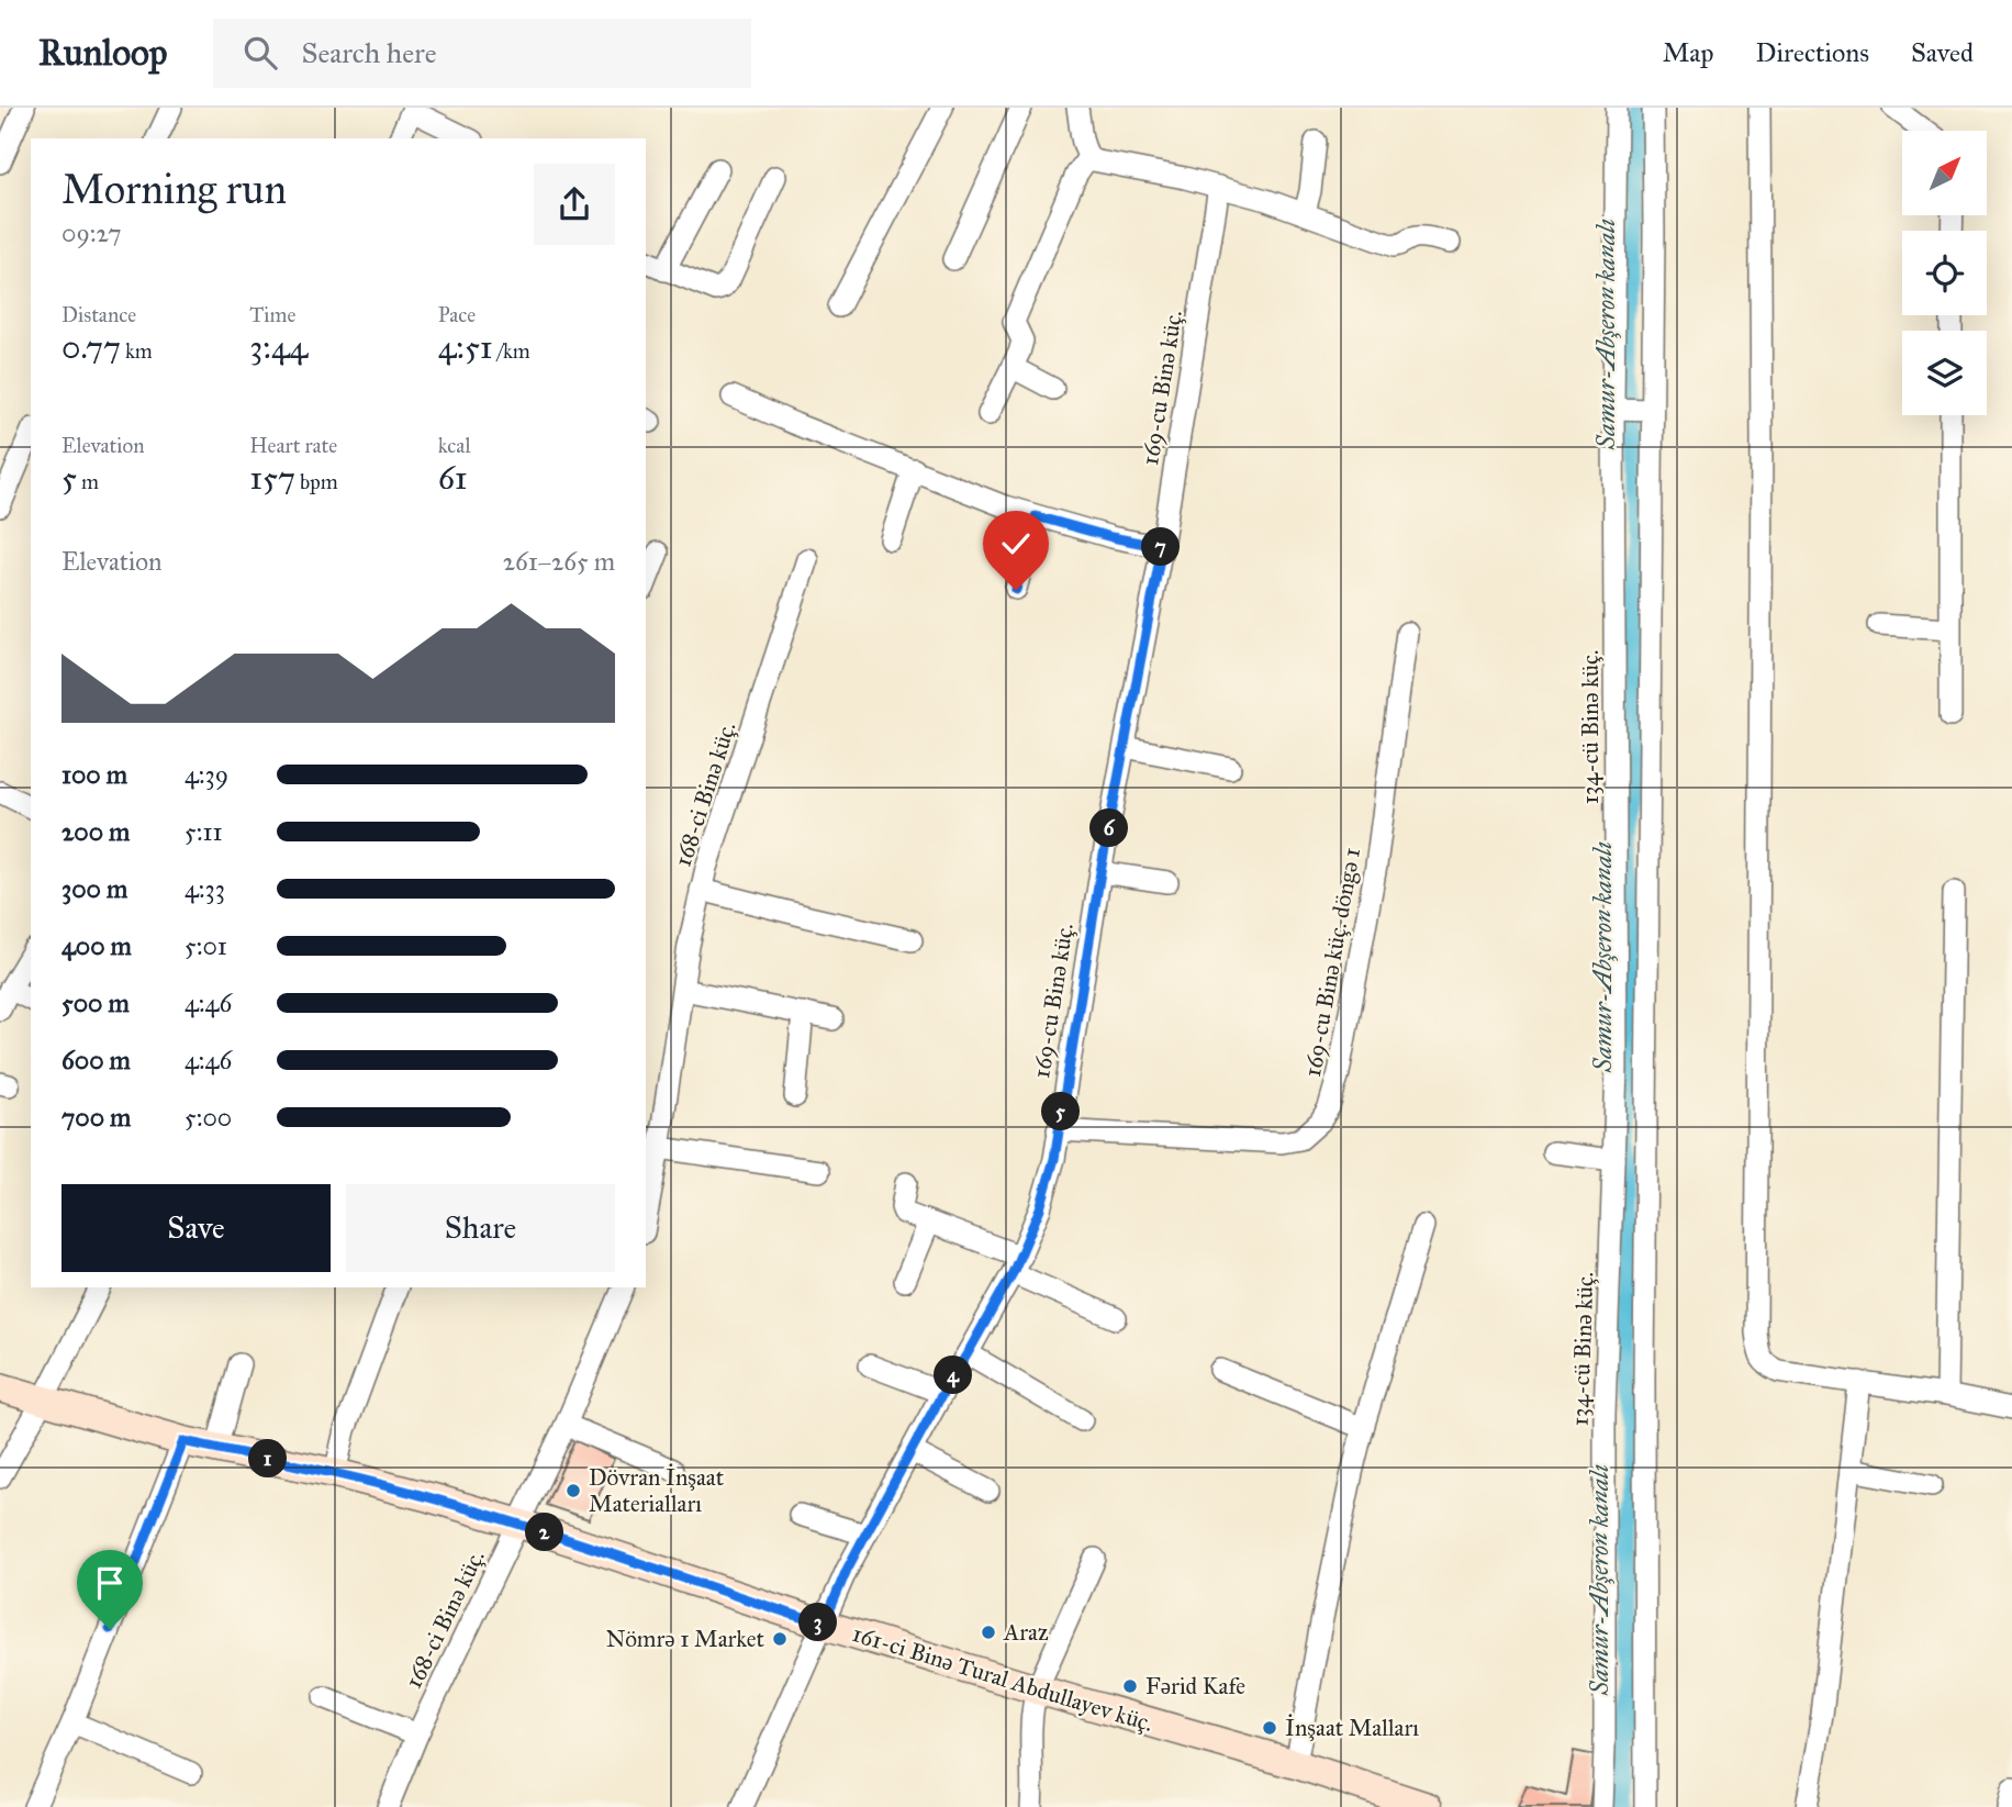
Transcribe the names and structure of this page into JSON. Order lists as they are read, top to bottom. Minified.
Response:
{"streets":{"street":["169-cu Binə küç.","134-cü Binə küç.","168-ci Binə küç.","169-cu Binə küç. döngə 1","161-ci Binə Tural Abdullayev küç."]},"crossings":[["169-cu Binə küç.","169-cu Binə küç. döngə 1"],["169-cu Binə küç.","161-ci Binə Tural Abdullayev küç."],["168-ci Binə küç.","161-ci Binə Tural Abdullayev küç."]],"water":["Samur-Abşeron kanalı"],"places":["Dövran İnşaat Materialları","Araz","Nömrə 1 Market","Fərid Kafe","İnşaat Malları"],"north":"top right","page":{"header":"Runloop","search":"Search here","nav":["Map","Directions","Saved"],"heading":["Morning run","09:27"],"stats":[["Distance","0.77 km"],["Time","3:44"],["Pace","4:51 /km"],["Elevation","5 m"],["Heart rate","157 bpm"],["kcal","61"]],"pins":["7","6","5","4","1","2","3"],"chart":["Elevation","261–265 m"],"list":[{"name":"100 m","note":"4:39"},{"name":"200 m","note":"5:11"},{"name":"300 m","note":"4:33"},{"name":"400 m","note":"5:01"},{"name":"500 m","note":"4:46"},{"name":"600 m","note":"4:46"},{"name":"700 m","note":"5:00"}],"buttons":["Save","Share"]}}
